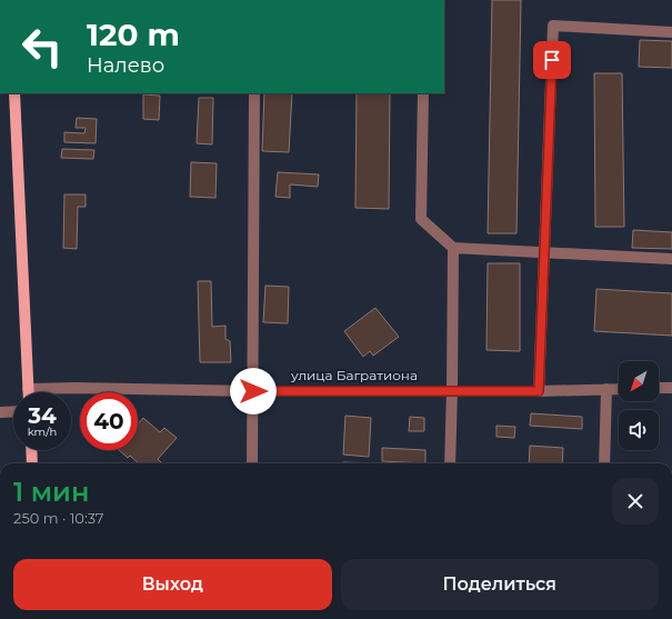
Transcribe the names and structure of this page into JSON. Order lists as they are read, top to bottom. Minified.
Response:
{"streets":{"street":["улица Багратиона"]},"north":"bottom left","page":{"turn":["120 m","Налево"],"speed":"34 km/h","limit":"40","heading":["1 мин","250 m · 10:37"],"buttons":["Выход","Поделиться"]}}
